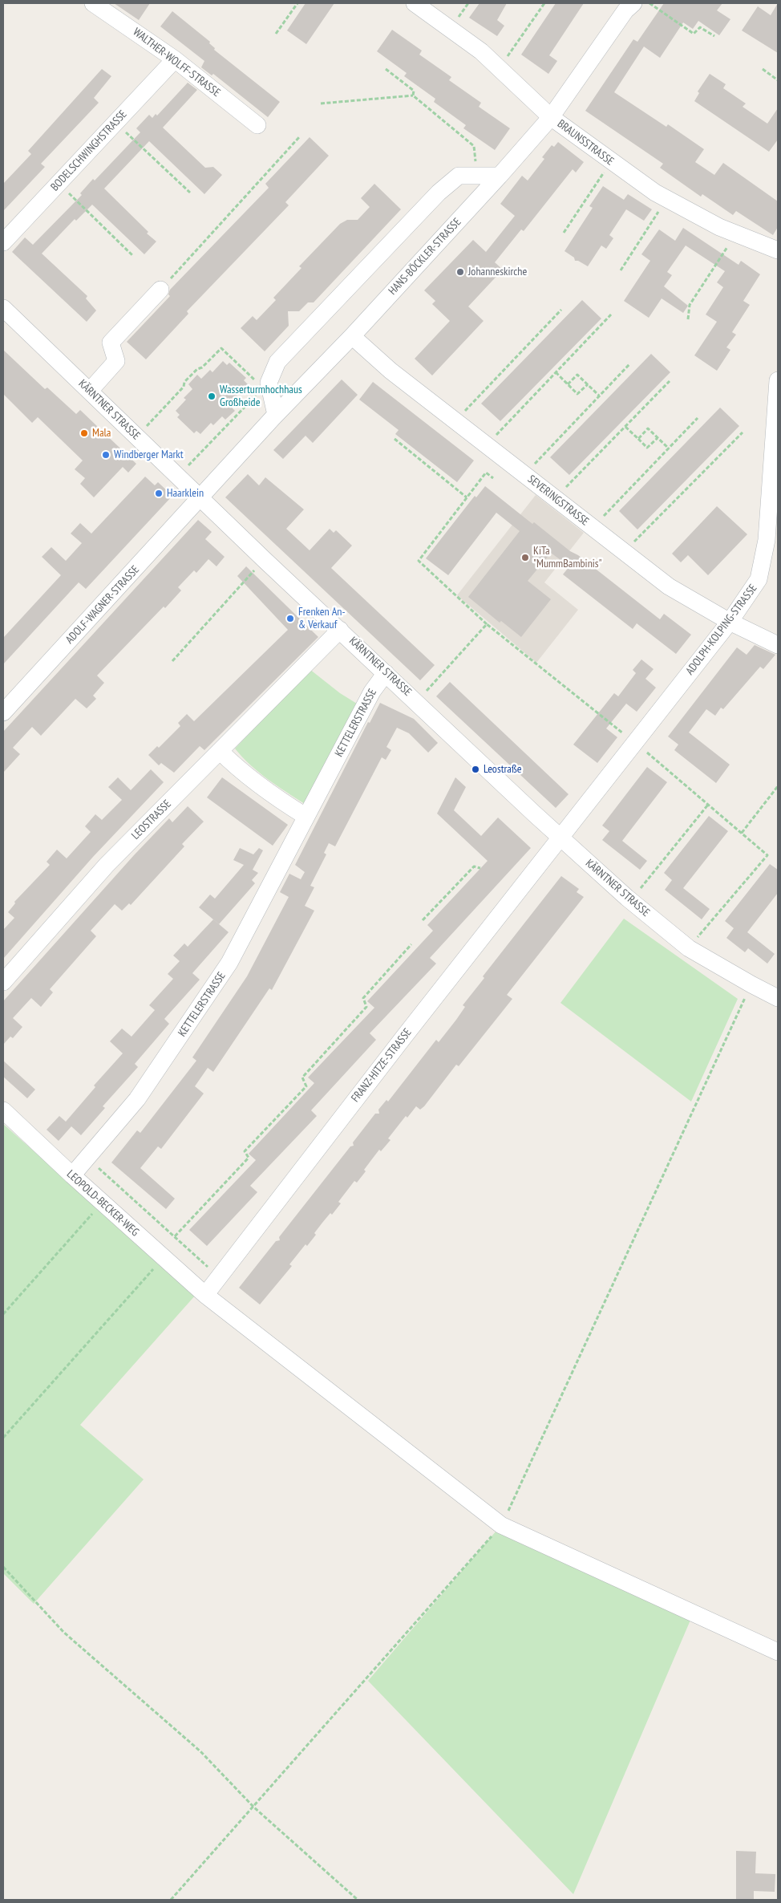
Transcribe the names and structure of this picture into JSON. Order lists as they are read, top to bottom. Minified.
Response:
{"streets":{"street":["WALTHER-WOLFF-STRASSE","BRAUNSSTRASSE","BODELSCHWINGHSTRASSE","HANS-BÖCKLER-STRASSE","KÄRNTNER STRASSE","SEVERINGSTRASSE","ADOLF-WAGNER-STRASSE","ADOLPH-KOLPING-STRASSE","KETTELERSTRASSE","LEOSTRASSE","FRANZ-HITZE-STRASSE","LEOPOLD-BECKER-WEG"]},"crossings":[["WALTHER-WOLFF-STRASSE","BODELSCHWINGHSTRASSE"],["BRAUNSSTRASSE","HANS-BÖCKLER-STRASSE"],["HANS-BÖCKLER-STRASSE","KÄRNTNER STRASSE"],["HANS-BÖCKLER-STRASSE","SEVERINGSTRASSE"],["HANS-BÖCKLER-STRASSE","ADOLF-WAGNER-STRASSE"],["KÄRNTNER STRASSE","ADOLF-WAGNER-STRASSE"],["KÄRNTNER STRASSE","ADOLPH-KOLPING-STRASSE"],["KÄRNTNER STRASSE","KETTELERSTRASSE"],["KÄRNTNER STRASSE","LEOSTRASSE"],["KÄRNTNER STRASSE","FRANZ-HITZE-STRASSE"],["SEVERINGSTRASSE","ADOLPH-KOLPING-STRASSE"],["ADOLPH-KOLPING-STRASSE","FRANZ-HITZE-STRASSE"],["KETTELERSTRASSE","LEOPOLD-BECKER-WEG"],["FRANZ-HITZE-STRASSE","LEOPOLD-BECKER-WEG"]],"places":["Johanneskirche","Wasserturmhochhaus Großheide","Mala","Windberger Markt","Haarklein","KiTa \"MummBambinis\"","Frenken An- & Verkauf","Leostraße"]}
